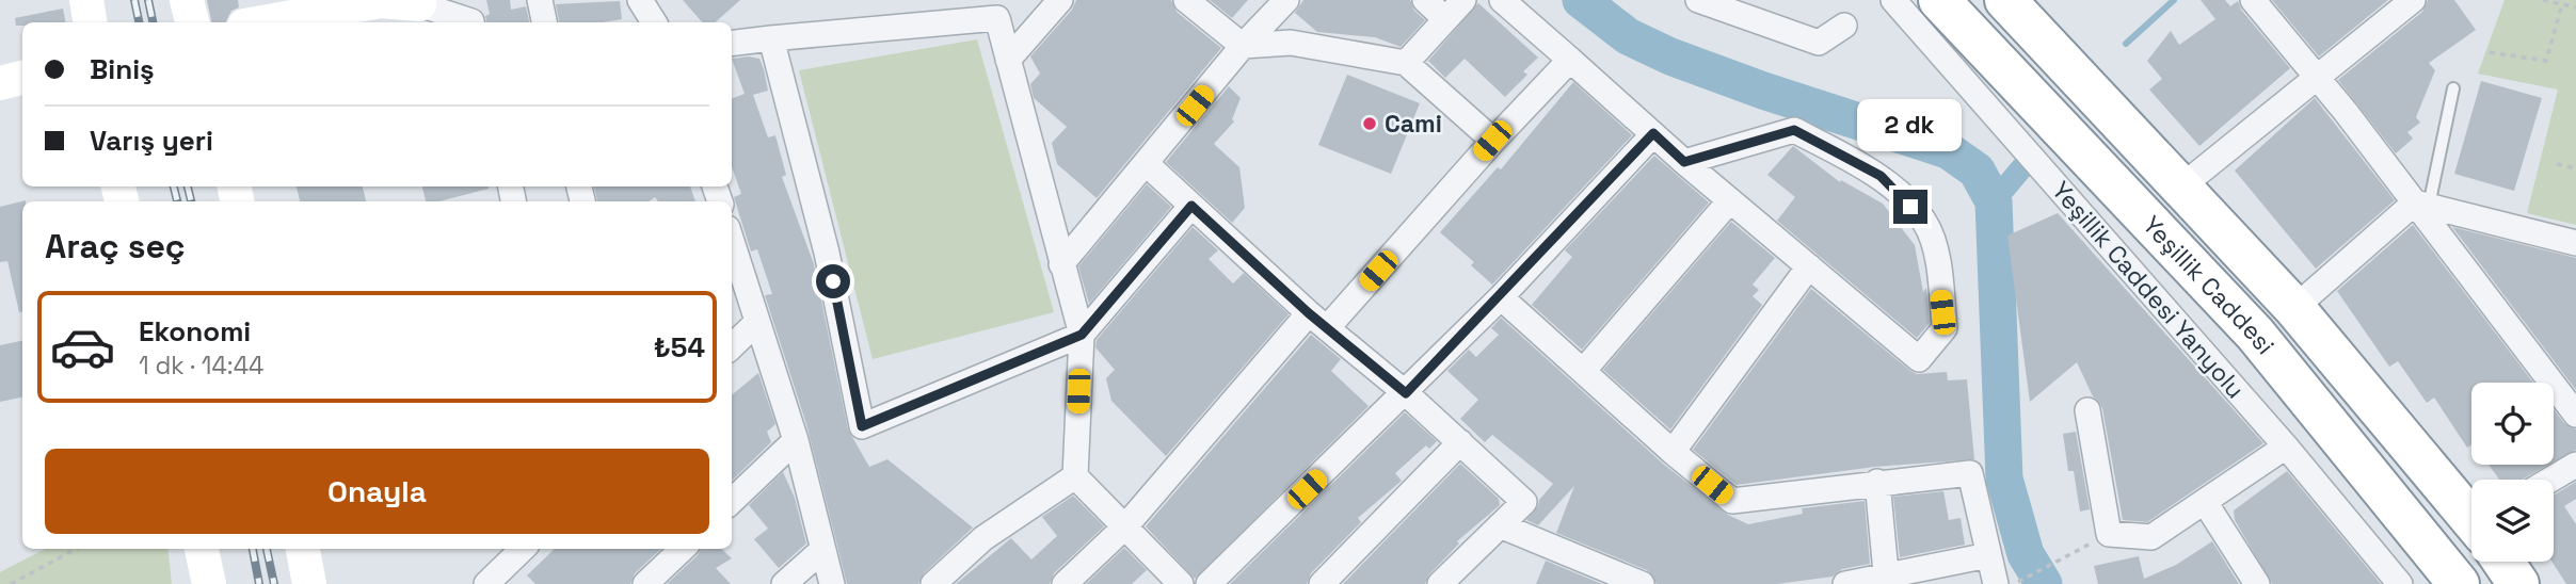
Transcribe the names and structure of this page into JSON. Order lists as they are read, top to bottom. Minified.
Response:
{"streets":{"highway":["Yeşillik Caddesi"],"street":["Yeşillik Caddesi Yanyolu"]},"places":["Cami"],"page":{"banner":["Biniş","Varış yeri"],"bubble":"2 dk","heading":"Araç seç","list":[{"name":"Ekonomi","note":"1 dk · 14:44","value":"₺54"}],"buttons":"Onayla"}}
